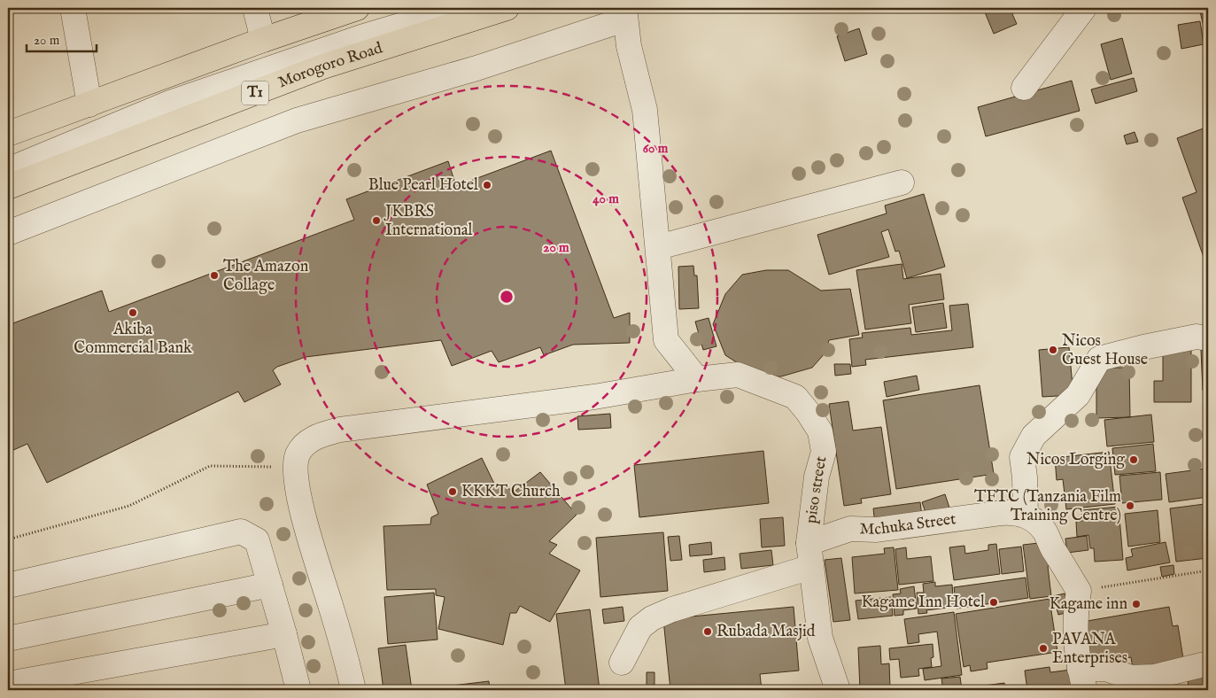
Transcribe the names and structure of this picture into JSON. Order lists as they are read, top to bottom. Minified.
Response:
{"streets":{"highway":["Morogoro Road","T1"],"street":["piso street","Mchuka Street"]},"crossings":[["piso street","Mchuka Street"]],"places":["Blue Pearl Hotel","JKBRS International","The Amazon Collage","Akiba Commercial Bank","Nicos Guest House","Nicos Lorging","KKKT Church","TFTC (Tanzania Film Training Centre)","Kagame Inn Hotel","Kagame inn","Rubada Masjid","PAVANA Enterprises"],"scale_bar":"20 m","rings":["60 m","40 m","20 m"]}
